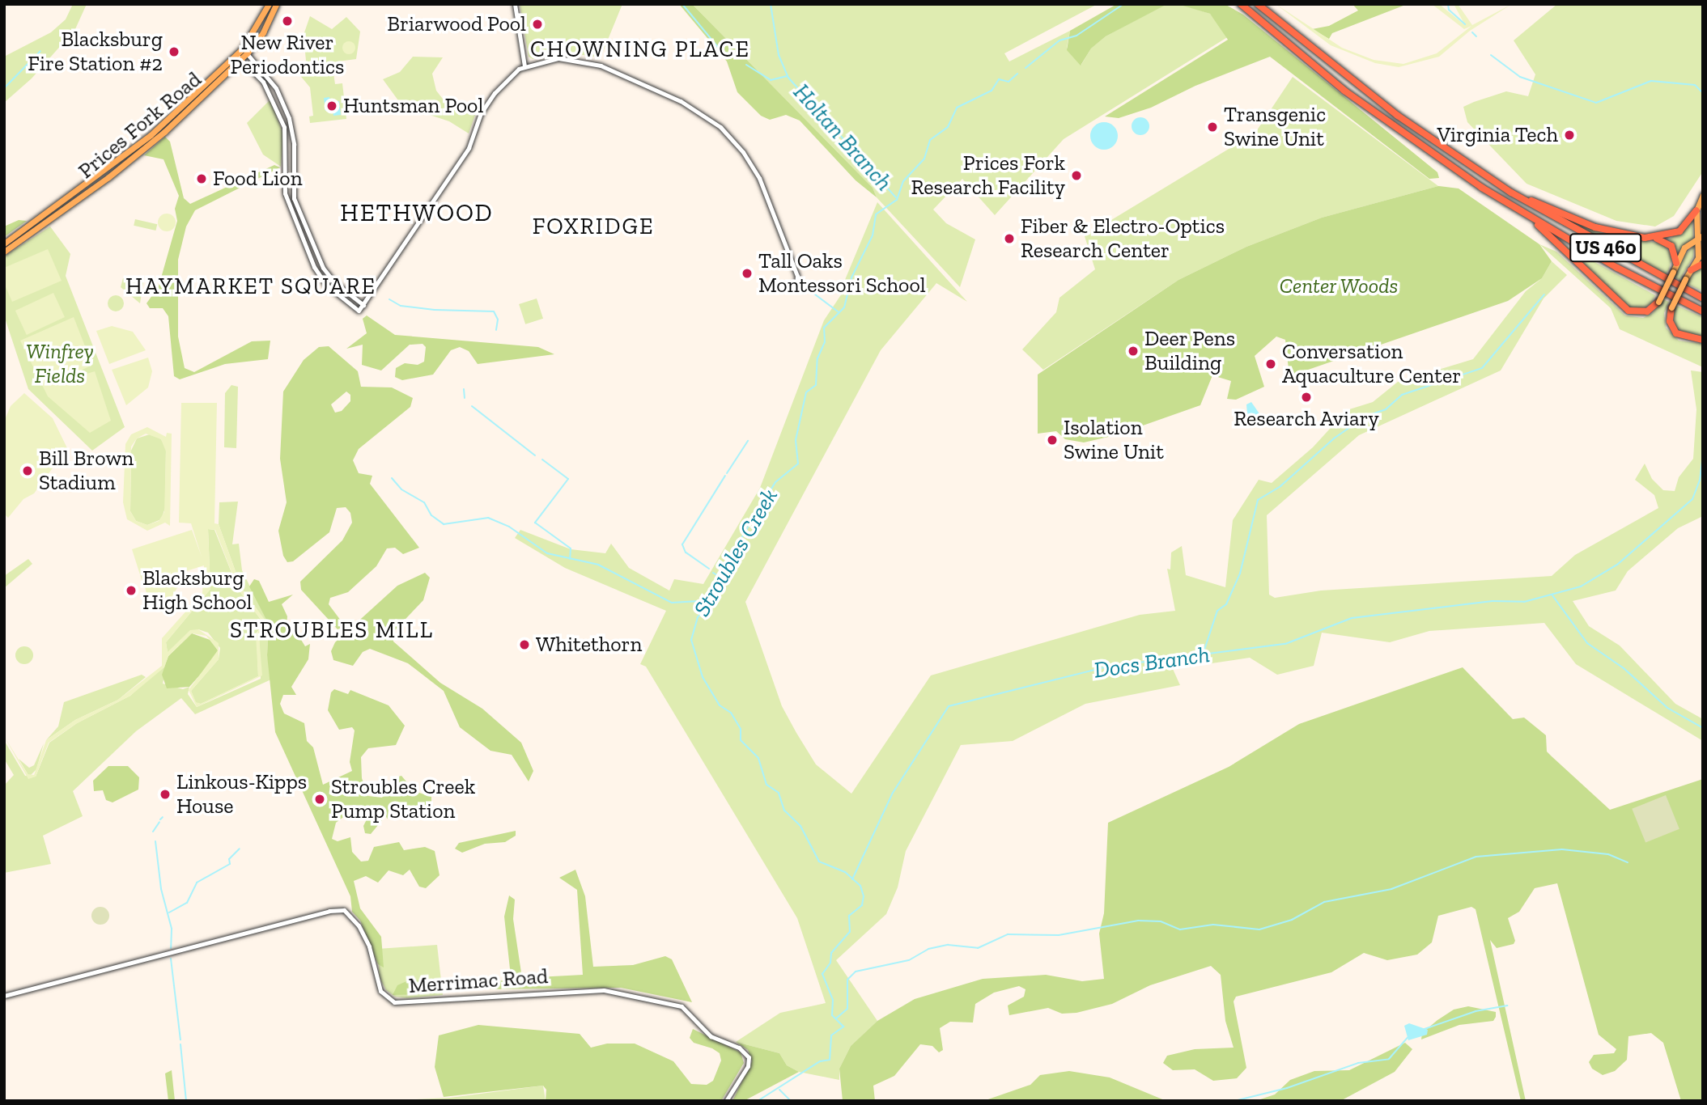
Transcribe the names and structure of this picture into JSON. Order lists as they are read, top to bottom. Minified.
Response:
{"streets":{"highway":["US 460"],"main road":["Prices Fork Road"],"street":["Merrimac Road"]},"districts":["CHOWNING PLACE","HETHWOOD","FOXRIDGE","HAYMARKET SQUARE","STROUBLES MILL"],"water":["Holtan Branch","Stroubles Creek","Docs Branch"],"parks":["Center Woods","Winfrey Fields"],"places":["New River Periodontics","Briarwood Pool","Blacksburg Fire Station #2","Huntsman Pool","Transgenic Swine Unit","Virginia Tech","Prices Fork Research Facility","Food Lion","Fiber & Electro-Optics Research Center","Tall Oaks Montessori School","Deer Pens Building","Conversation Aquaculture Center","Research Aviary","Isolation Swine Unit","Bill Brown Stadium","Blacksburg High School","Whitethorn","Linkous-Kipps House","Stroubles Creek Pump Station"]}
